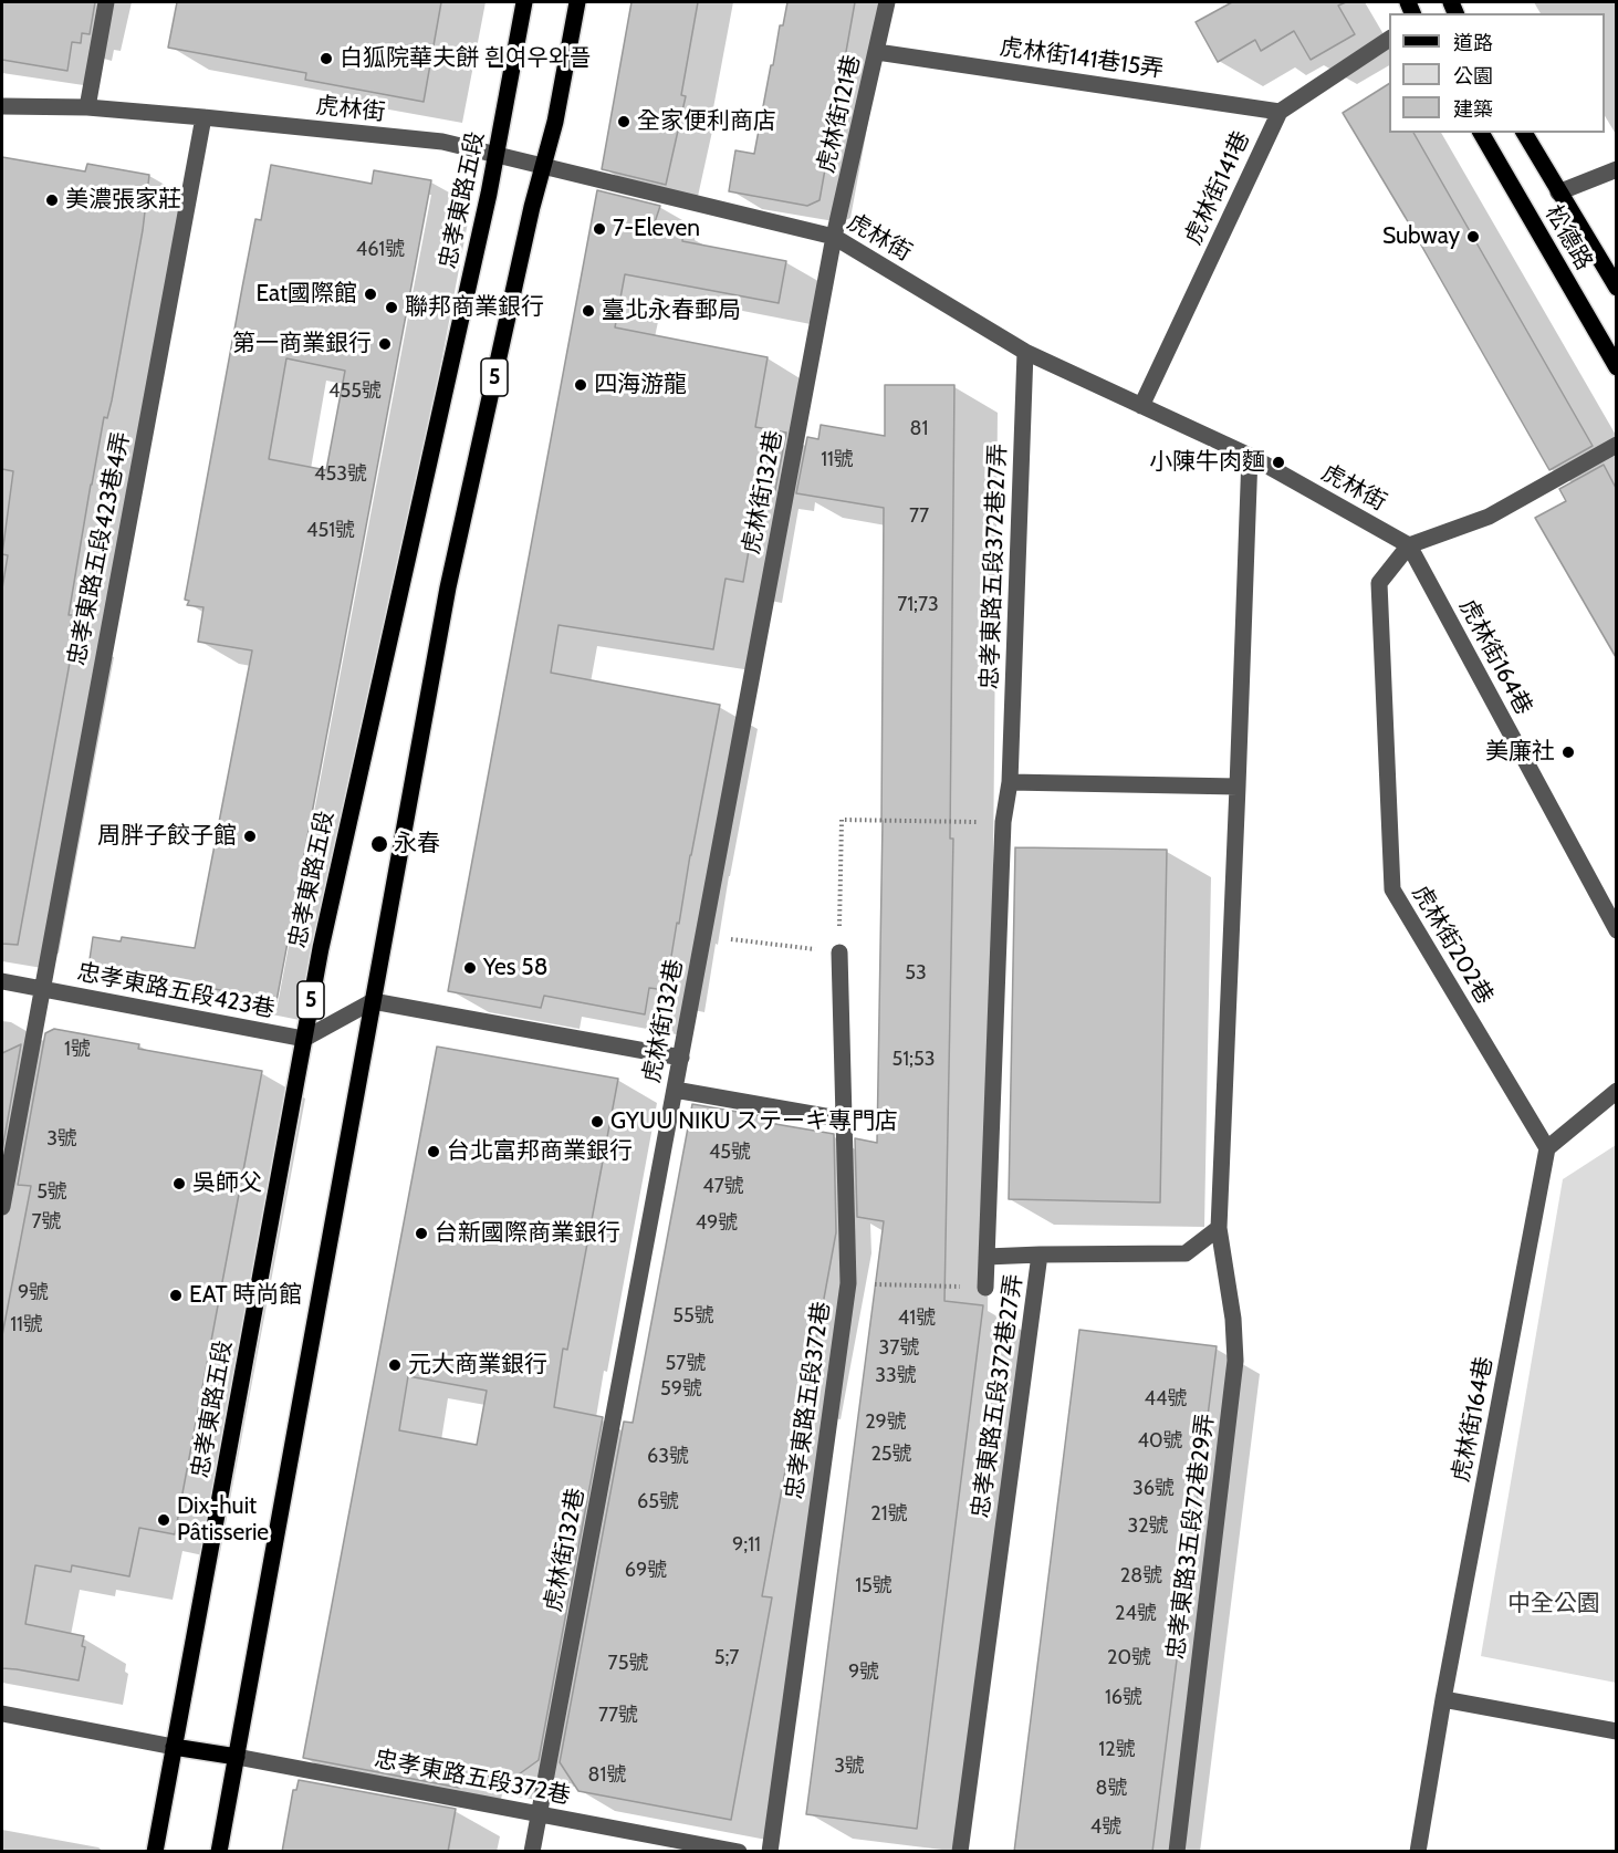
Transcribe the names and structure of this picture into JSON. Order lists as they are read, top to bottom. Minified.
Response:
{"streets":{"main road":["忠孝東路五段","松德路","5"],"street":["虎林街141巷15弄","虎林街","虎林街121巷","虎林街141巷","虎林街132巷","忠孝東路五段423巷4弄","忠孝東路五段372巷27弄","虎林街164巷","虎林街202巷","忠孝東路五段423巷","忠孝東路五段372巷","忠孝東路3五段72巷29弄"]},"crossings":[["虎林街141巷15弄","虎林街121巷"],["虎林街141巷15弄","虎林街141巷"],["虎林街","虎林街121巷"],["虎林街","虎林街141巷"],["虎林街","忠孝東路五段"],["虎林街","5"],["虎林街","虎林街132巷"],["虎林街","忠孝東路五段423巷4弄"],["虎林街","忠孝東路五段372巷27弄"],["虎林街","虎林街164巷"],["虎林街","虎林街202巷"],["虎林街121巷","虎林街132巷"],["忠孝東路五段","忠孝東路五段423巷"],["5","忠孝東路五段372巷"],["虎林街132巷","忠孝東路五段372巷"],["忠孝東路五段423巷4弄","忠孝東路五段423巷"],["忠孝東路五段372巷27弄","忠孝東路3五段72巷29弄"],["虎林街164巷","虎林街202巷"]],"parks":["中全公園"],"places":["白狐院華夫餅 흰여우와플","全家便利商店","美濃張家莊","7-Eleven","Subway","Eat國際館","聯邦商業銀行","臺北永春郵局","第一商業銀行","四海游龍","小陳牛肉麵","美廉社","周胖子餃子館","永春","Yes 58","GYUU NIKU ステーキ專門店","台北富邦商業銀行","吳師父","台新國際商業銀行","EAT 時尚館","元大商業銀行","Dix-huit Pâtisserie"],"house_numbers":["461號","455號","81","11號","453號","77","451號","71;73","53","1號","51;53","3號","45號","47號","5號","7號","49號","9號","55號","41號","11號","37號","57號","33號","59號","44號","29號","40號","25號","63號","36號","65號","21號","32號","9;11","69號","28號","15號","24號","5;7","20號","75號","9號","16號","77號","12號","3號","81號","8號","4號"],"legend":["道路","公園","建築"]}
